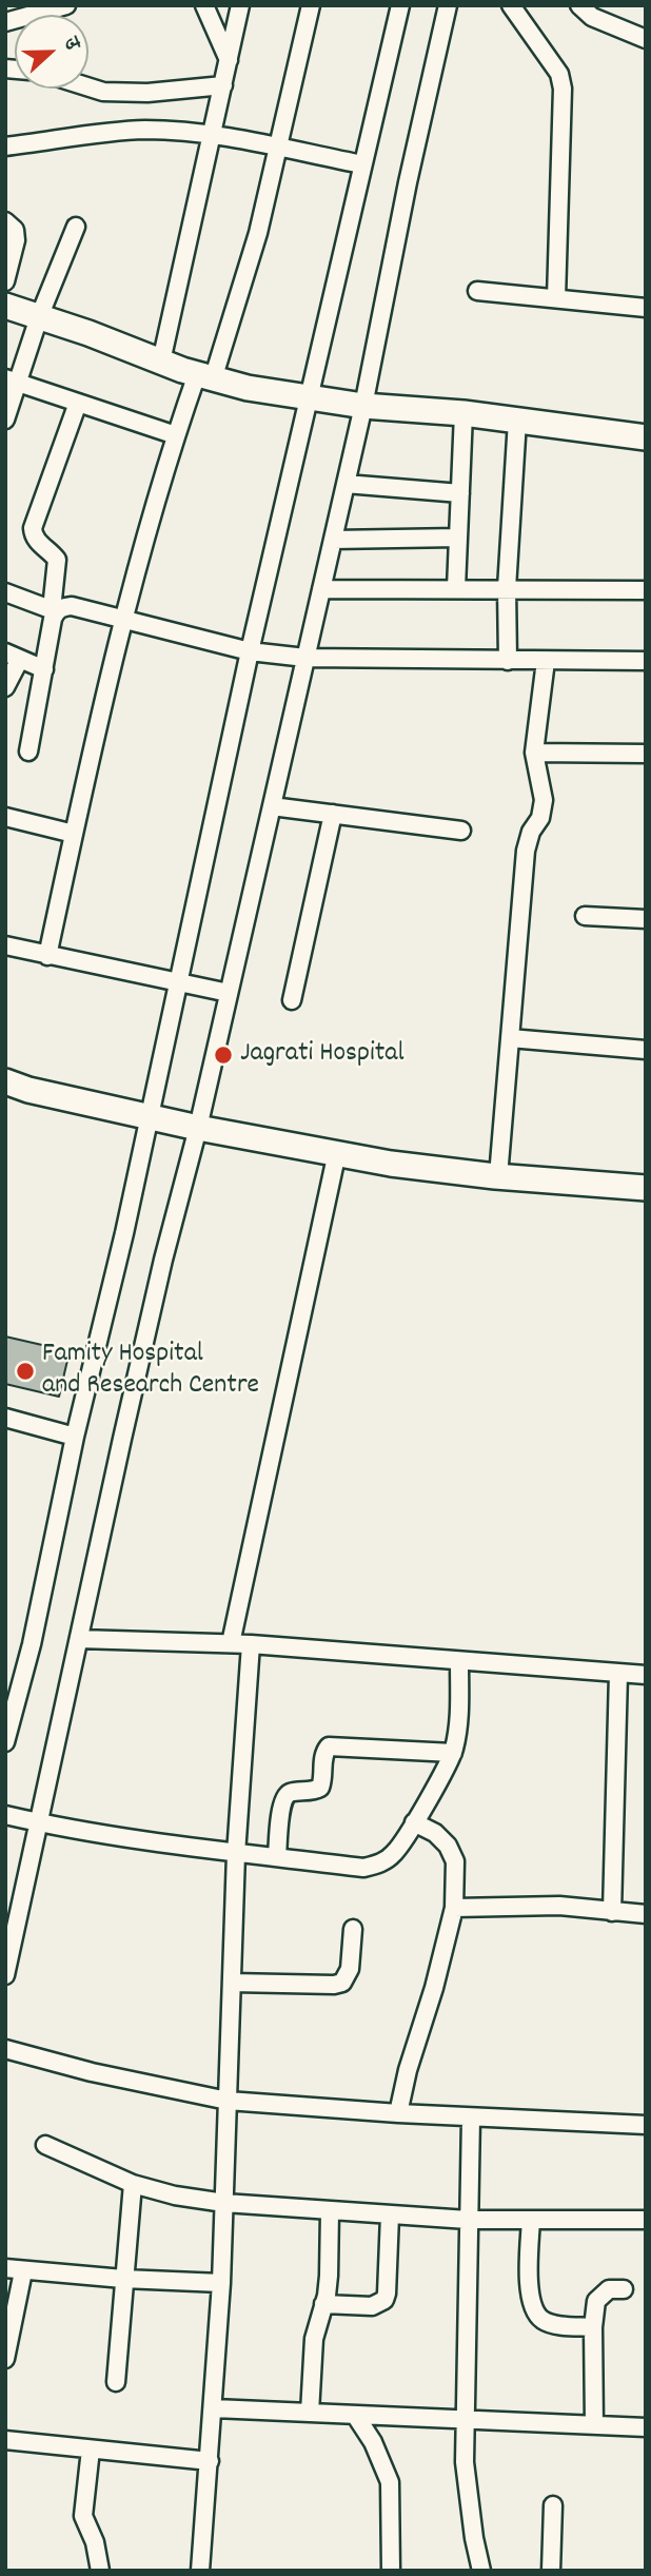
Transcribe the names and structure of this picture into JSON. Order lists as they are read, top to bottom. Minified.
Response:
{"places":["Jagrati Hospital","Famity Hospital and Research Centre"],"north":"right"}
